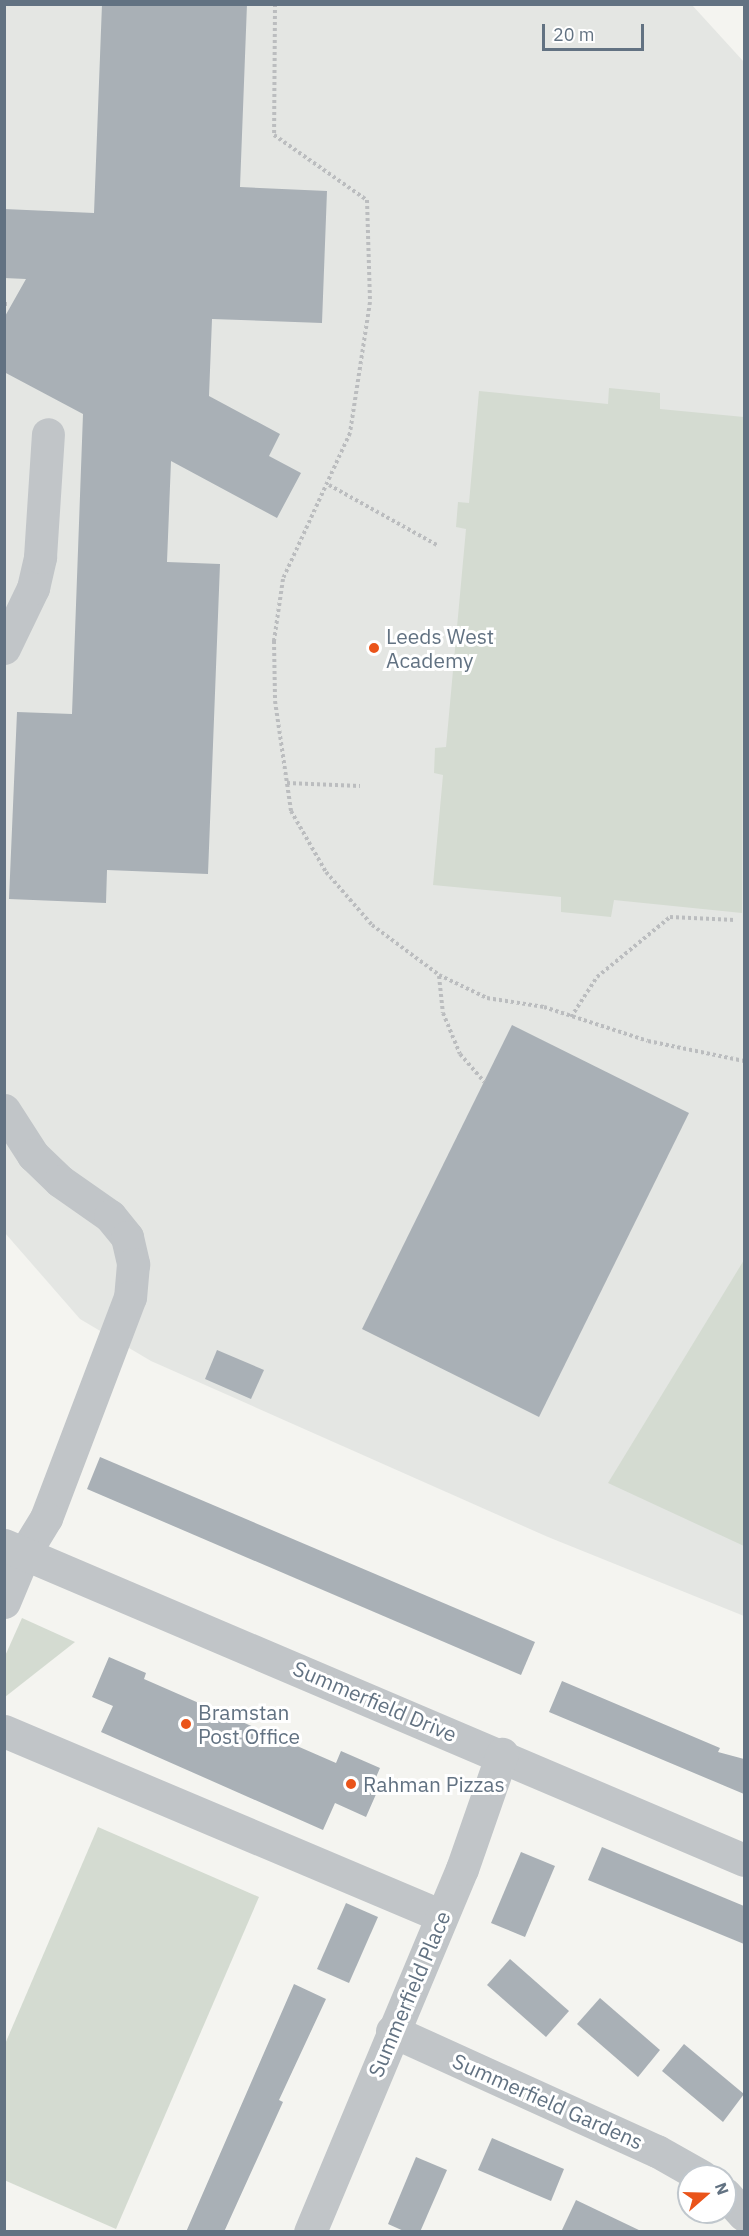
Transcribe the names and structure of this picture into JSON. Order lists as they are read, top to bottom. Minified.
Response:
{"streets":{"street":["Summerfield Drive","Summerfield Place","Summerfield Gardens"]},"crossings":[["Summerfield Drive","Summerfield Place"],["Summerfield Place","Summerfield Gardens"]],"places":["Leeds West Academy","Bramstan Post Office","Rahman Pizzas"],"scale_bar":"20 m","north":"right"}
